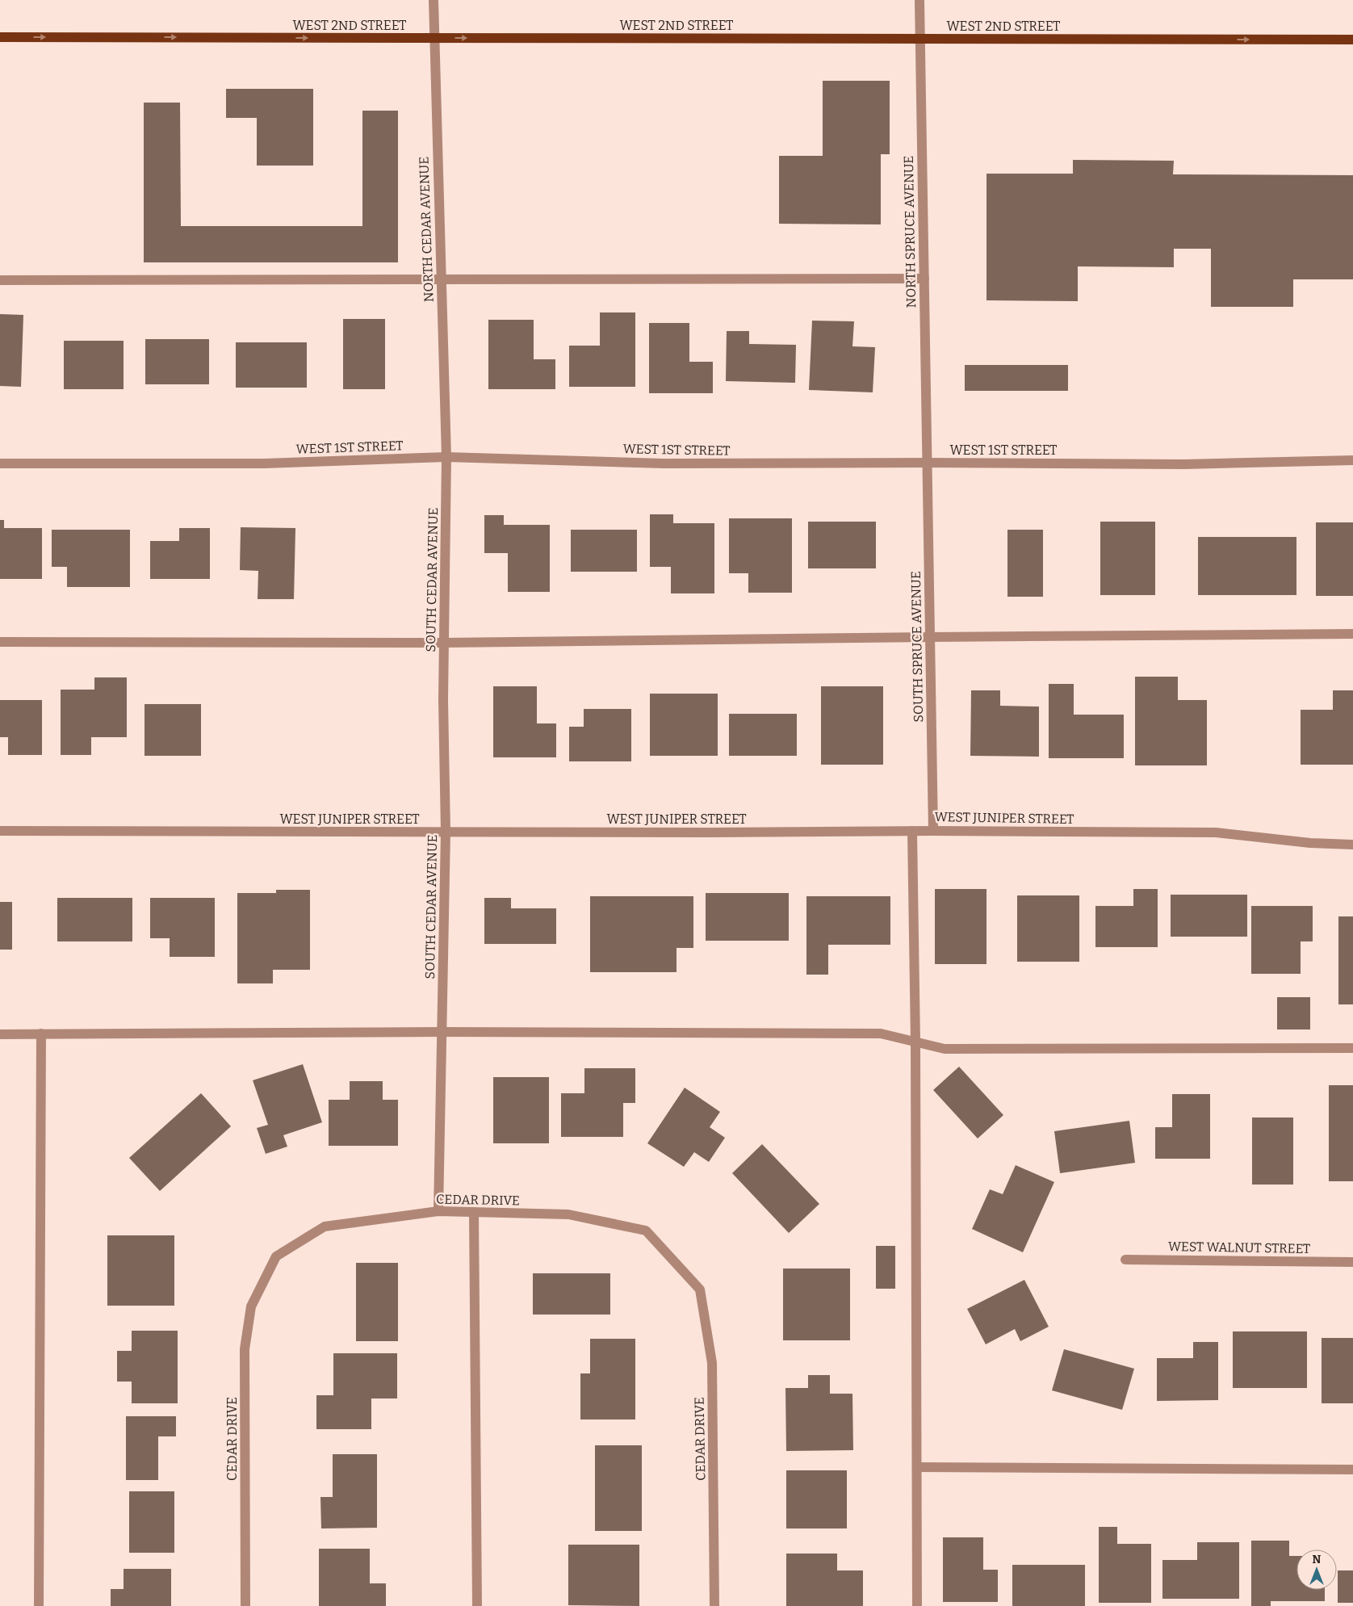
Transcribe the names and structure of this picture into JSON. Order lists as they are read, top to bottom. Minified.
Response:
{"streets":{"main road":["WEST 2ND STREET"],"street":["NORTH CEDAR AVENUE","NORTH SPRUCE AVENUE","WEST 1ST STREET","SOUTH CEDAR AVENUE","SOUTH SPRUCE AVENUE","WEST JUNIPER STREET","CEDAR DRIVE","WEST WALNUT STREET"]},"crossings":[["WEST 2ND STREET","NORTH CEDAR AVENUE"],["WEST 2ND STREET","NORTH SPRUCE AVENUE"],["NORTH CEDAR AVENUE","WEST 1ST STREET"],["NORTH CEDAR AVENUE","SOUTH CEDAR AVENUE"],["NORTH SPRUCE AVENUE","WEST 1ST STREET"],["NORTH SPRUCE AVENUE","SOUTH SPRUCE AVENUE"],["WEST 1ST STREET","SOUTH CEDAR AVENUE"],["WEST 1ST STREET","SOUTH SPRUCE AVENUE"],["SOUTH CEDAR AVENUE","WEST JUNIPER STREET"],["SOUTH CEDAR AVENUE","CEDAR DRIVE"],["SOUTH SPRUCE AVENUE","WEST JUNIPER STREET"]],"one_way":["WEST 2ND STREET"],"north":"top"}
